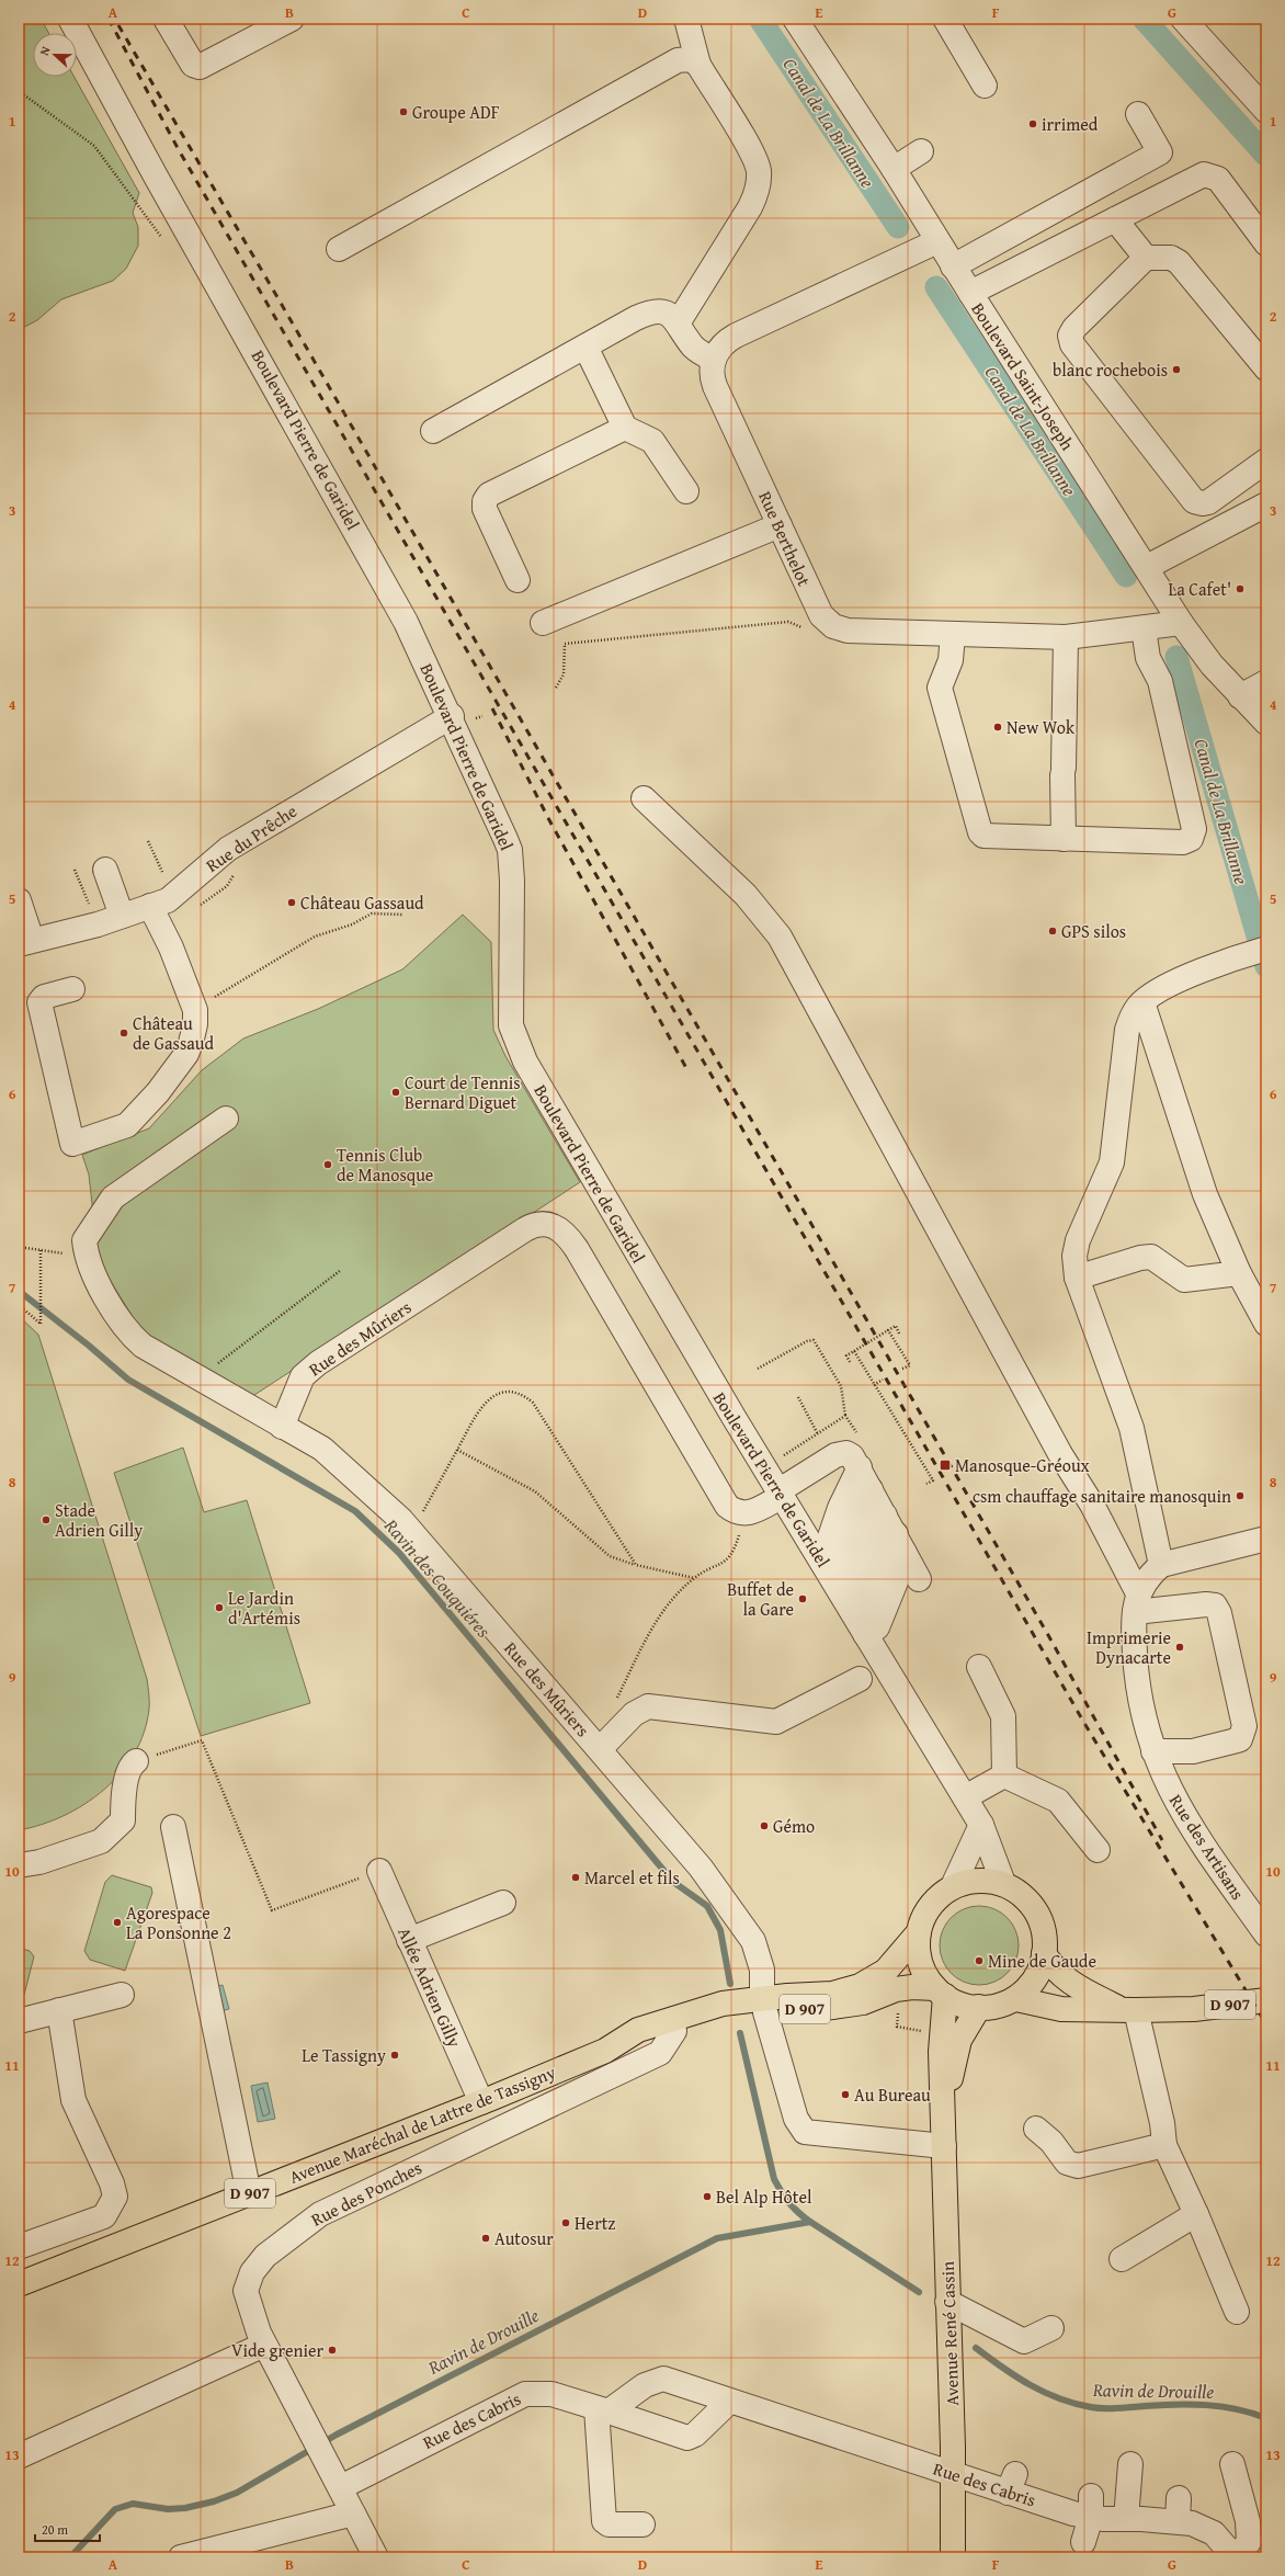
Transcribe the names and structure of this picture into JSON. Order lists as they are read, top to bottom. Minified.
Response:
{"streets":{"main road":["D 907","Avenue Maréchal de Lattre de Tassigny","Avenue René Cassin"],"street":["Boulevard Saint-Joseph","Boulevard Pierre de Garidel","Rue Berthelot","Rue du Prêche","Rue des Mûriers","Rue des Artisans","Allée Adrien Gilly","Rue des Ponches","Rue des Cabris"]},"crossings":[["Boulevard Pierre de Garidel","Rue du Prêche"],["Boulevard Pierre de Garidel","D 907"],["Boulevard Pierre de Garidel","Avenue Maréchal de Lattre de Tassigny"],["Boulevard Pierre de Garidel","Avenue René Cassin"],["Rue des Mûriers","Avenue Maréchal de Lattre de Tassigny"],["Rue des Mûriers","Avenue René Cassin"],["Allée Adrien Gilly","Avenue Maréchal de Lattre de Tassigny"],["D 907","Avenue Maréchal de Lattre de Tassigny"],["D 907","Avenue René Cassin"],["Avenue Maréchal de Lattre de Tassigny","Rue des Ponches"],["Avenue Maréchal de Lattre de Tassigny","Avenue René Cassin"],["Rue des Ponches","Rue des Cabris"],["Avenue René Cassin","Rue des Cabris"]],"water":["Canal de La Brillanne","Ravin des Couquiéres","Ravin de Drouille"],"places":{"other":["Groupe ADF","irrimed","blanc rochebois","La Cafet'","New Wok","Château Gassaud","GPS silos","Château de Gassaud","Court de Tennis Bernard Diguet","Tennis Club de Manosque","csm chauffage sanitaire manosquin","Stade Adrien Gilly","Buffet de la Gare","Le Jardin d'Artémis","Imprimerie Dynacarte","Gémo","Marcel et fils","Agorespace La Ponsonne 2","Mine de Gaude","Le Tassigny","Au Bureau","Bel Alp Hôtel","Hertz","Autosur","Vide grenier"],"transit":["Manosque-Gréoux"]},"scale_bar":"20 m","north":"left","grid":{"columns":["A","B","C","D","E","F","G"],"rows":["1","2","3","4","5","6","7","8","9","10","11","12","13"]}}
